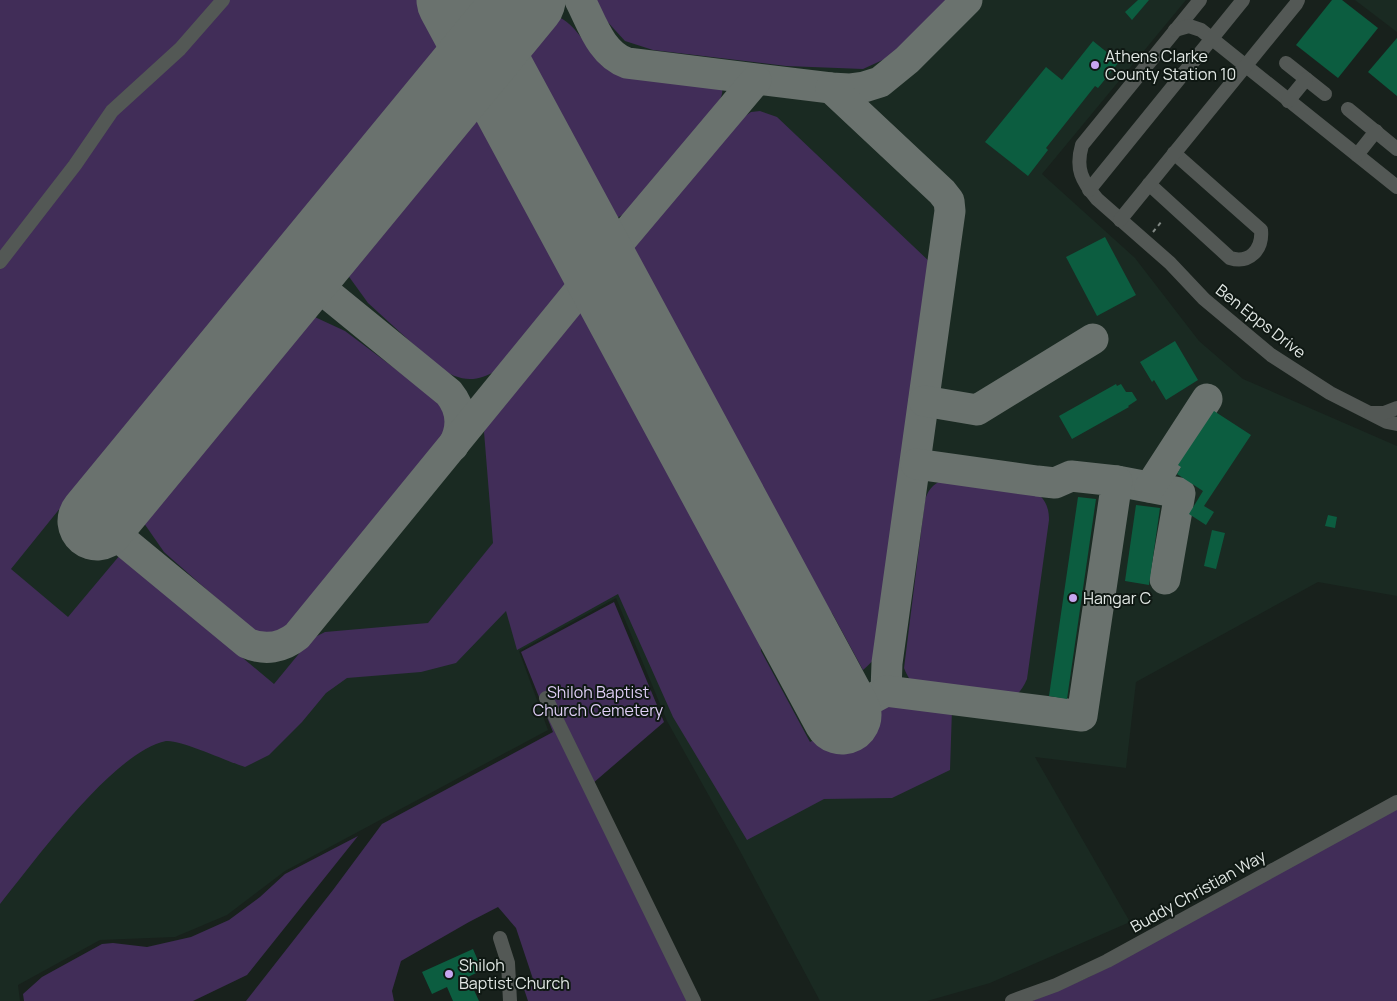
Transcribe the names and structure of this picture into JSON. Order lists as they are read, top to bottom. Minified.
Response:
{"streets":{"street":["Ben Epps Drive","Buddy Christian Way"]},"parks":["Shiloh Baptist Church Cemetery"],"places":["Athens Clarke County Station 10","Hangar C","Shiloh Baptist Church"]}
